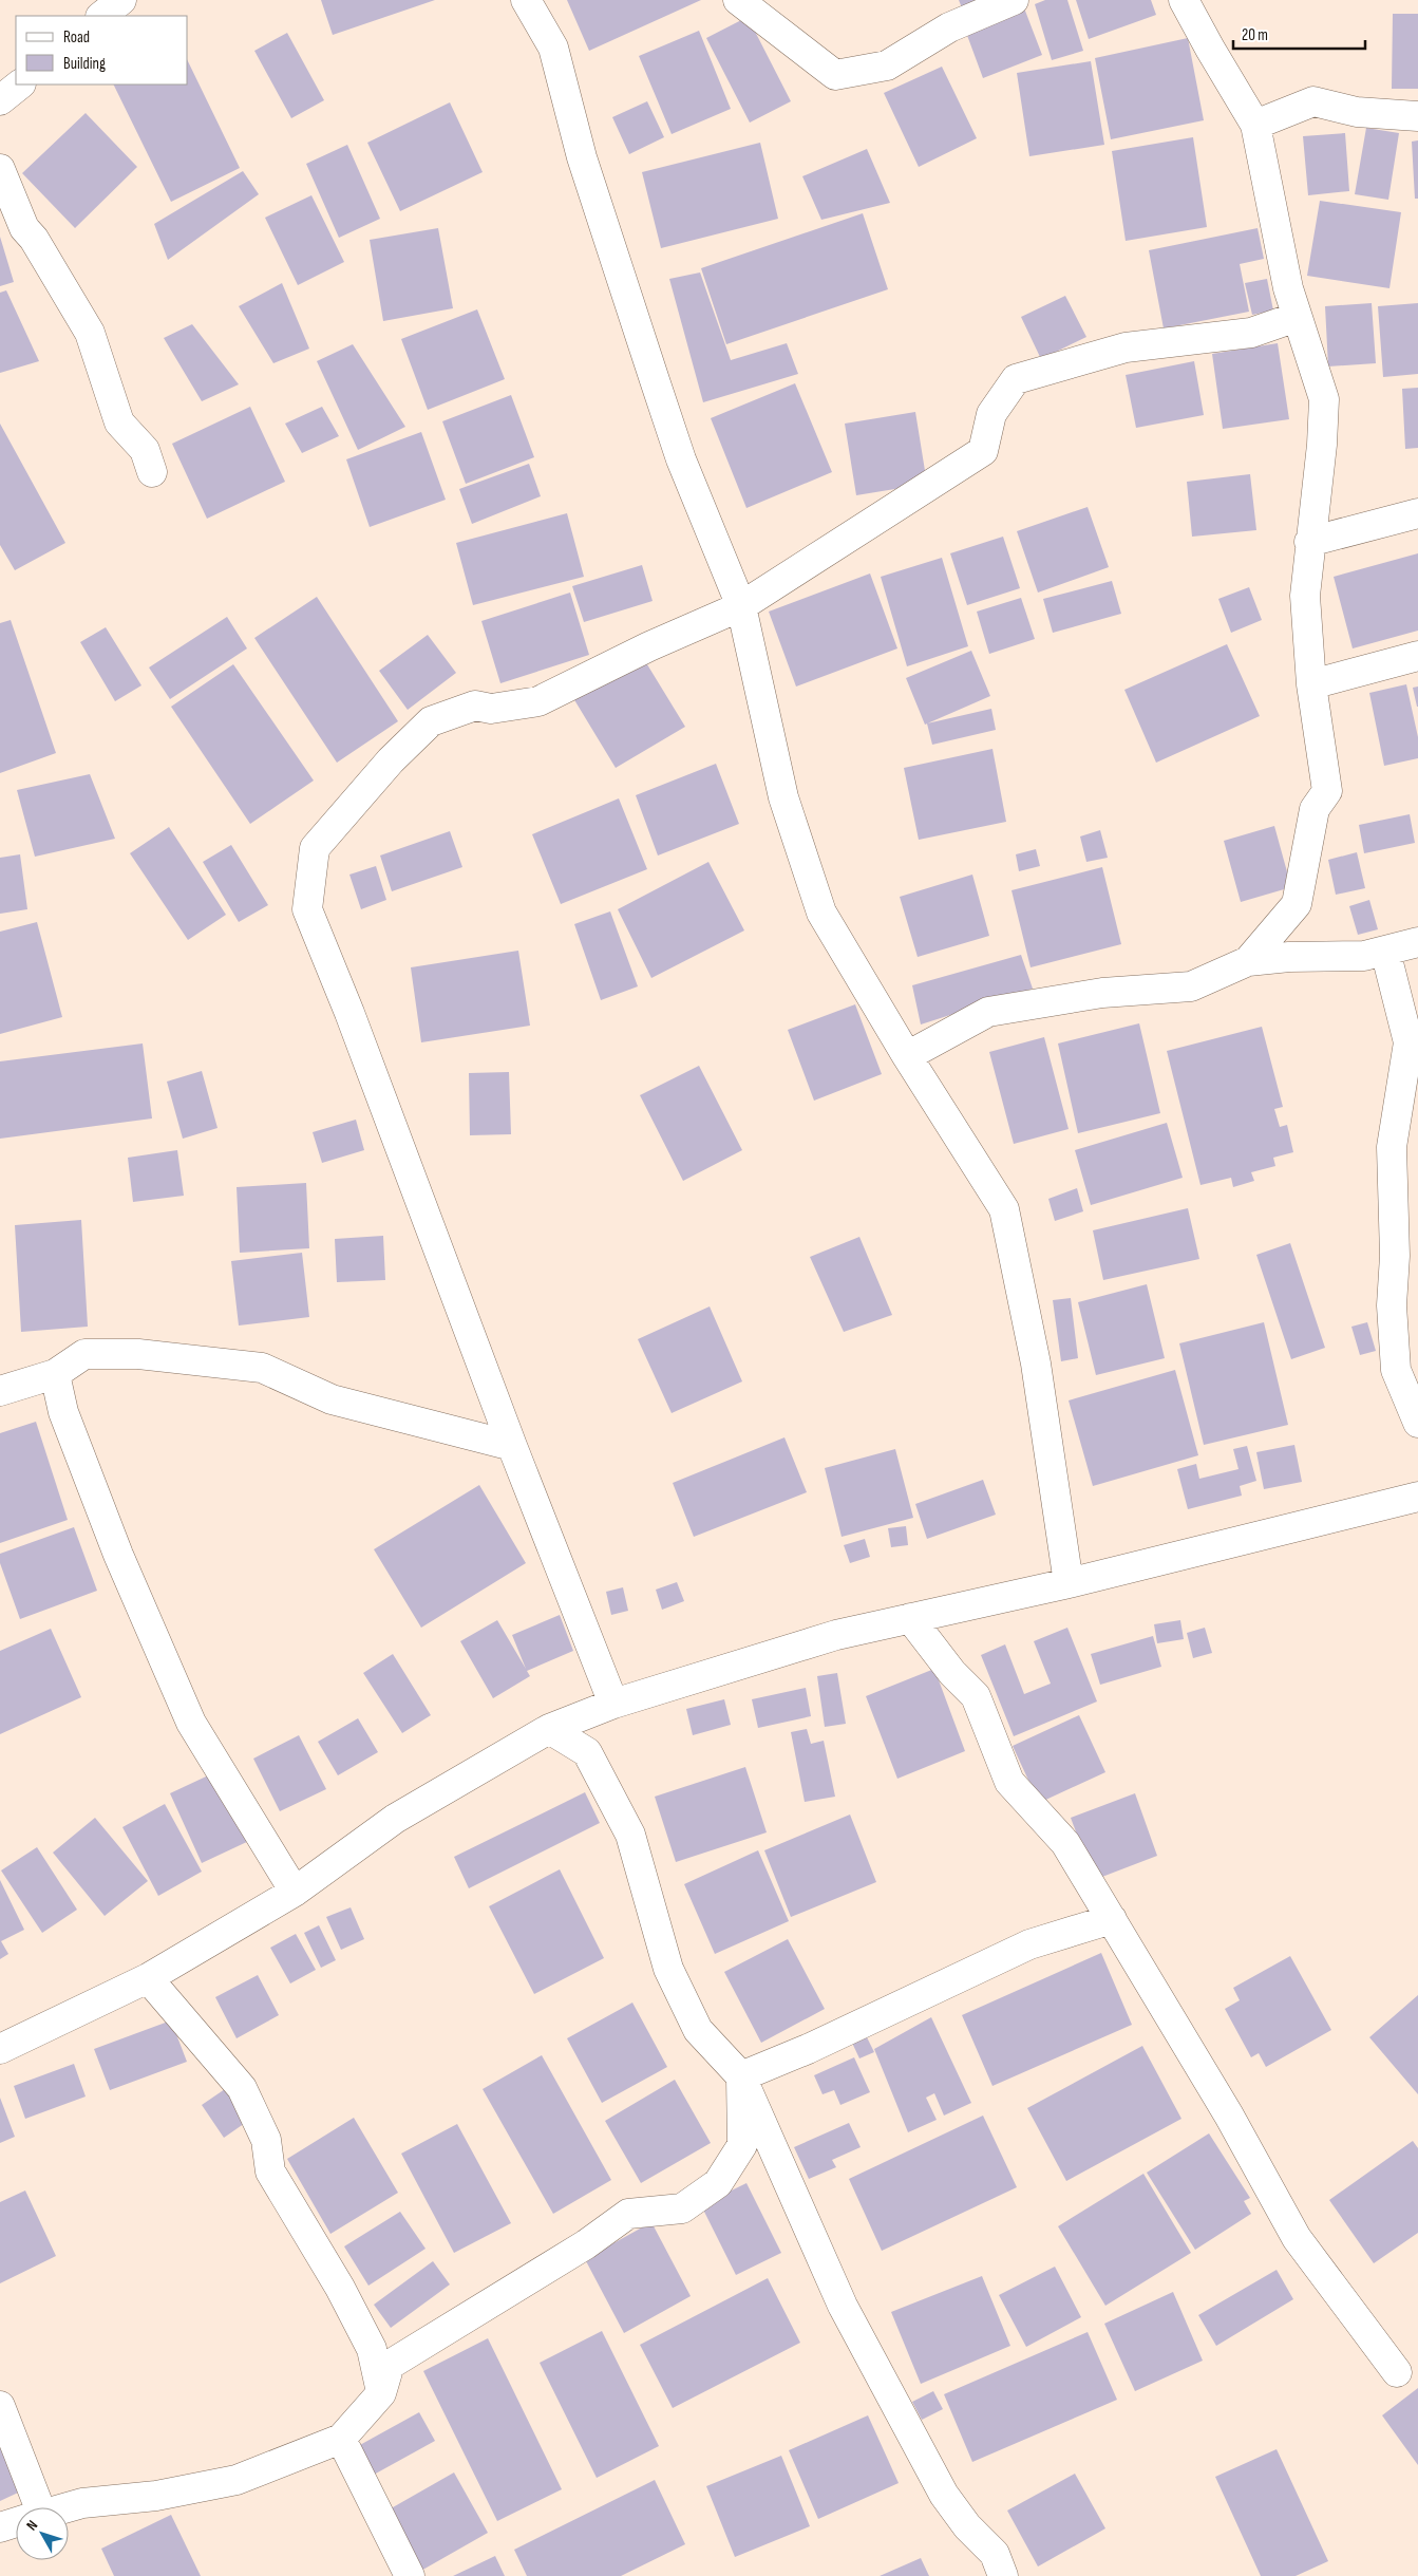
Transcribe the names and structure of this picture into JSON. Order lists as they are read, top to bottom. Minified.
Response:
{"legend":["Road","Building"],"scale_bar":"20 m","north":"top left"}
